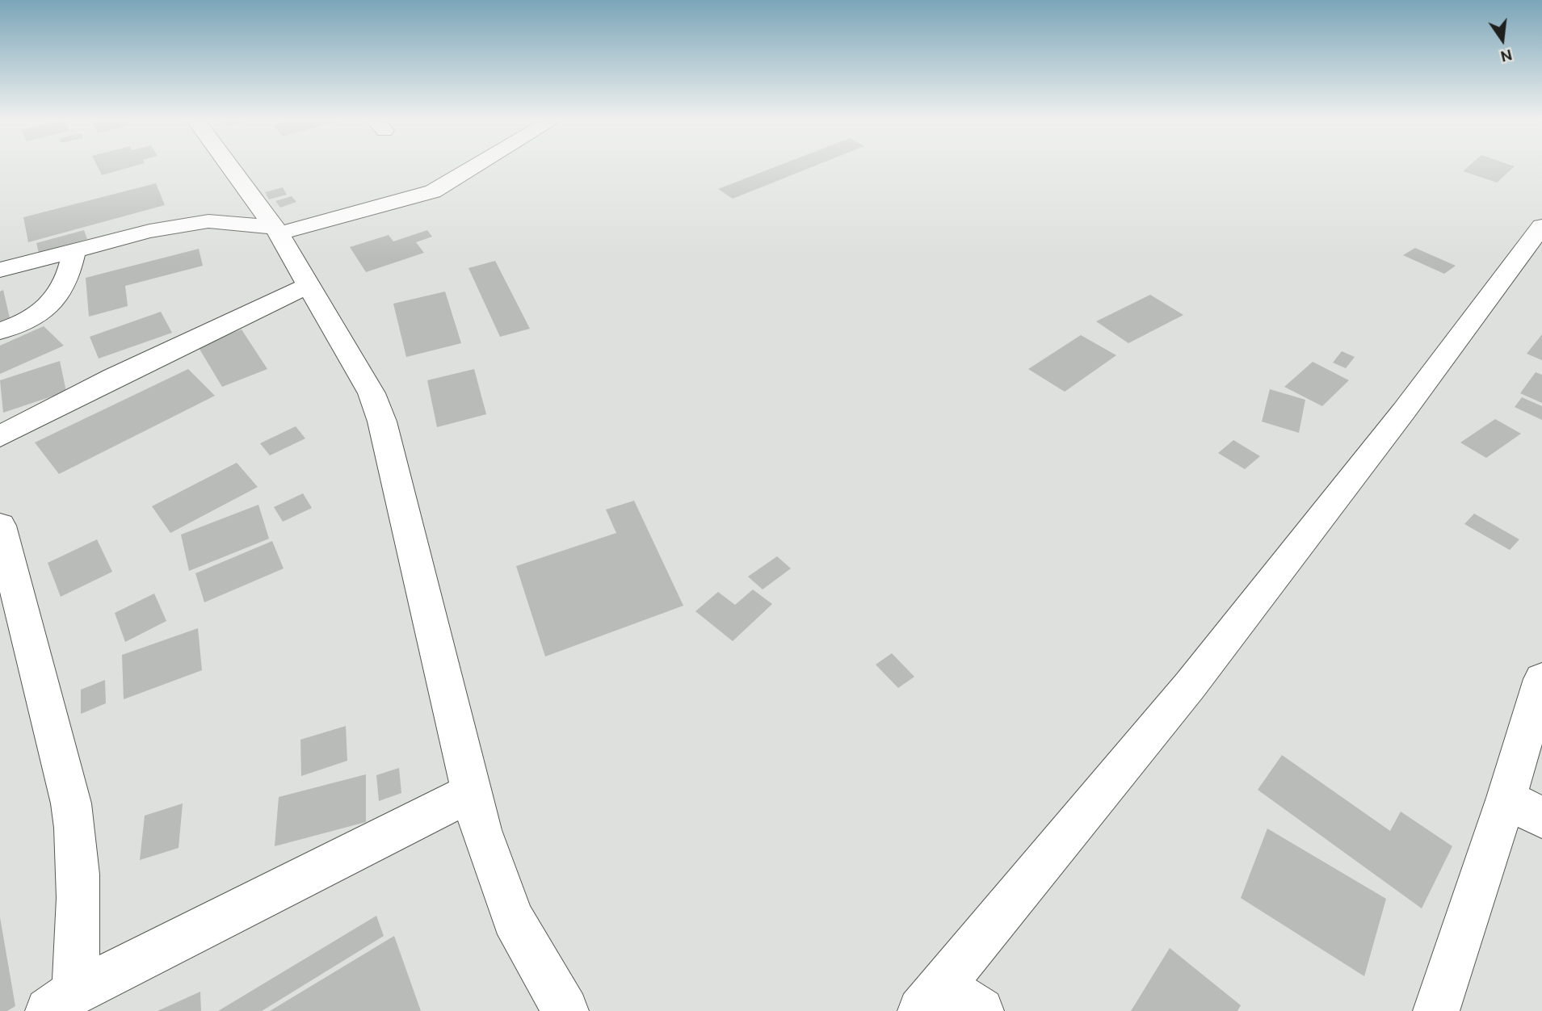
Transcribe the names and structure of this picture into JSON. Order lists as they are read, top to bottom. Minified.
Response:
{"north":"bottom"}
